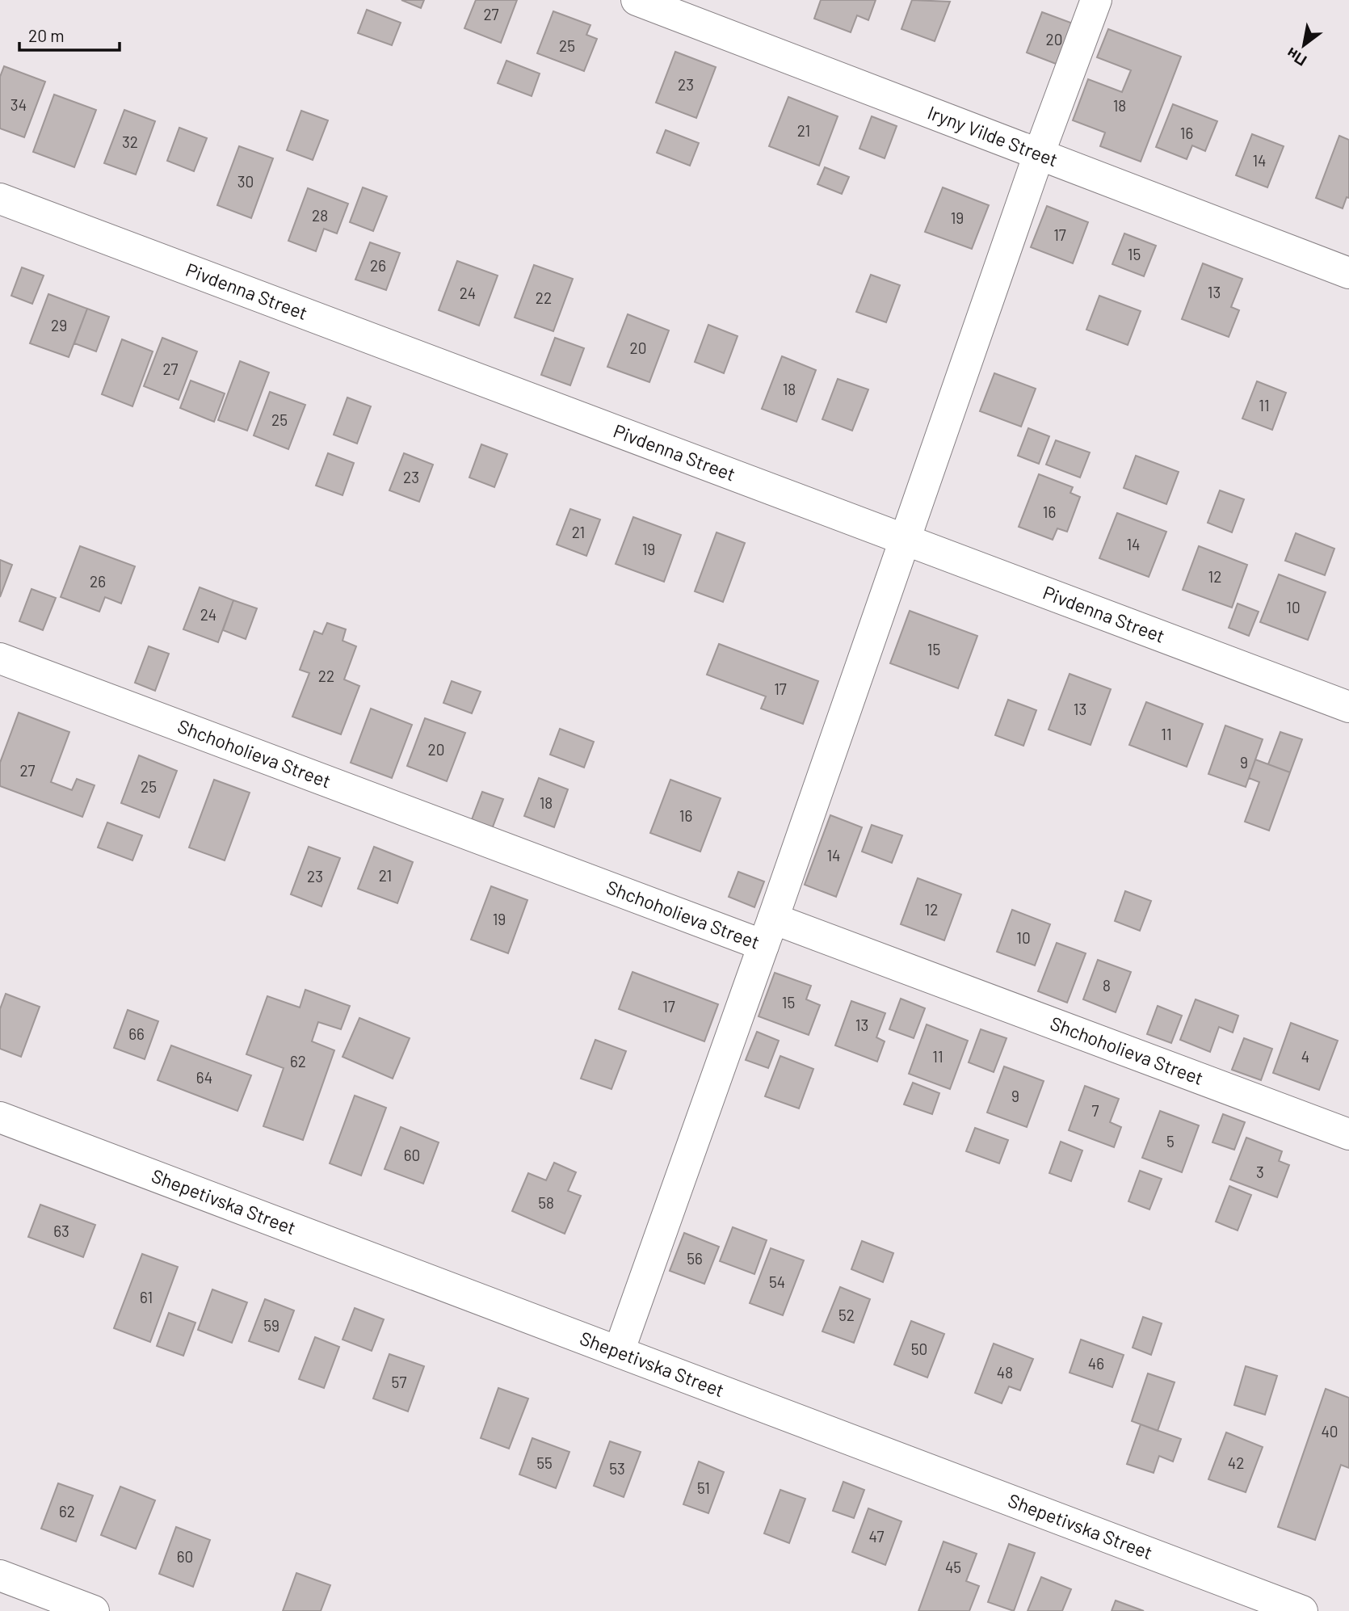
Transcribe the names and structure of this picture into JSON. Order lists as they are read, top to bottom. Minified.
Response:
{"streets":{"street":["Iryny Vilde Street","Pivdenna Street","Shchoholieva Street","Shepetivska Street"]},"house_numbers":["27","20","25","23","34","18","21","16","32","14","30","28","19","17","15","26","13","24","22","29","20","27","18","11","25","23","16","21","14","19","12","26","10","24","15","22","17","13","11","20","9","27","25","18","16","14","21","23","12","19","10","8","15","17","13","66","11","4","62","64","9","7","5","60","3","58","63","56","54","61","52","59","50","46","48","57","40","55","42","53","51","62","47","60","45"],"scale_bar":"20 m","north":"bottom left"}
